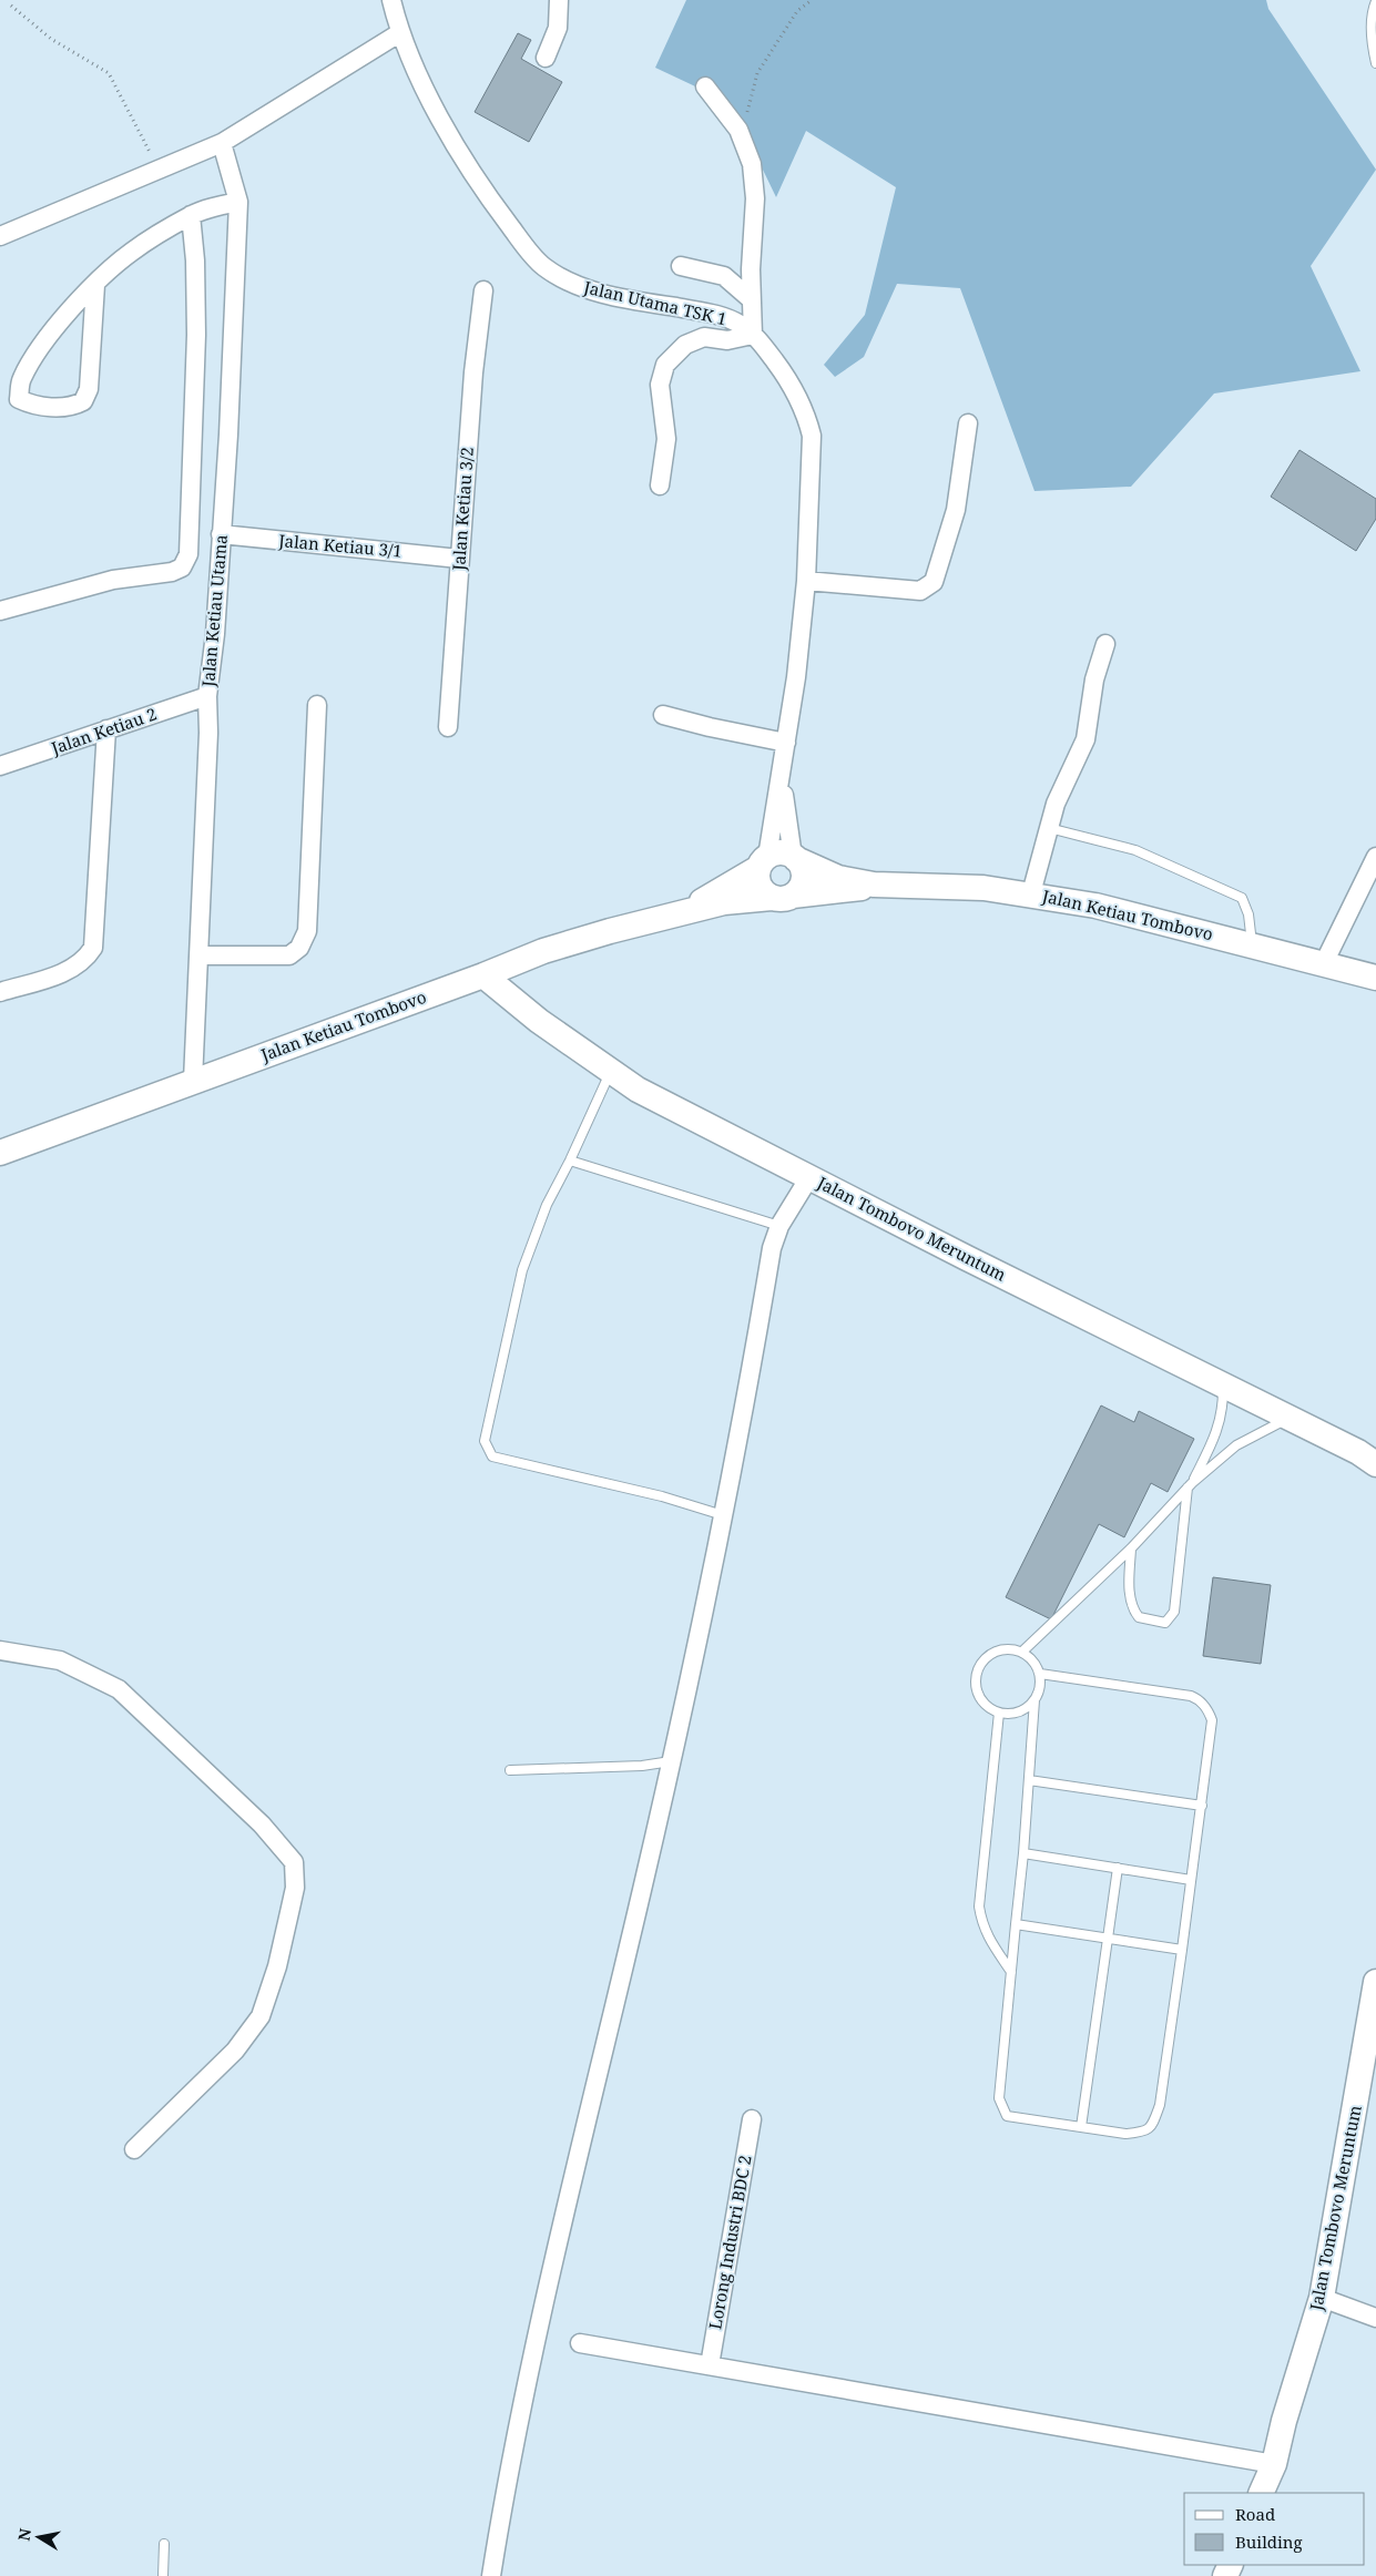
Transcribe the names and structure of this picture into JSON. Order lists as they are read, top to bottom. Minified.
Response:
{"streets":{"street":["Jalan Utama TSK 1","Jalan Ketiau 3/2","Jalan Ketiau 3/1","Jalan Ketiau Utama","Jalan Ketiau 2","Jalan Ketiau Tombovo","Jalan Tombovo Meruntum","Lorong Industri BDC 2"]},"crossings":[["Jalan Ketiau 3/2","Jalan Ketiau 3/1"],["Jalan Ketiau 3/1","Jalan Ketiau Utama"],["Jalan Ketiau Utama","Jalan Ketiau 2"],["Jalan Ketiau Utama","Jalan Ketiau Tombovo"],["Jalan Ketiau Tombovo","Jalan Tombovo Meruntum"]],"legend":["Road","Building"],"north":"left"}
